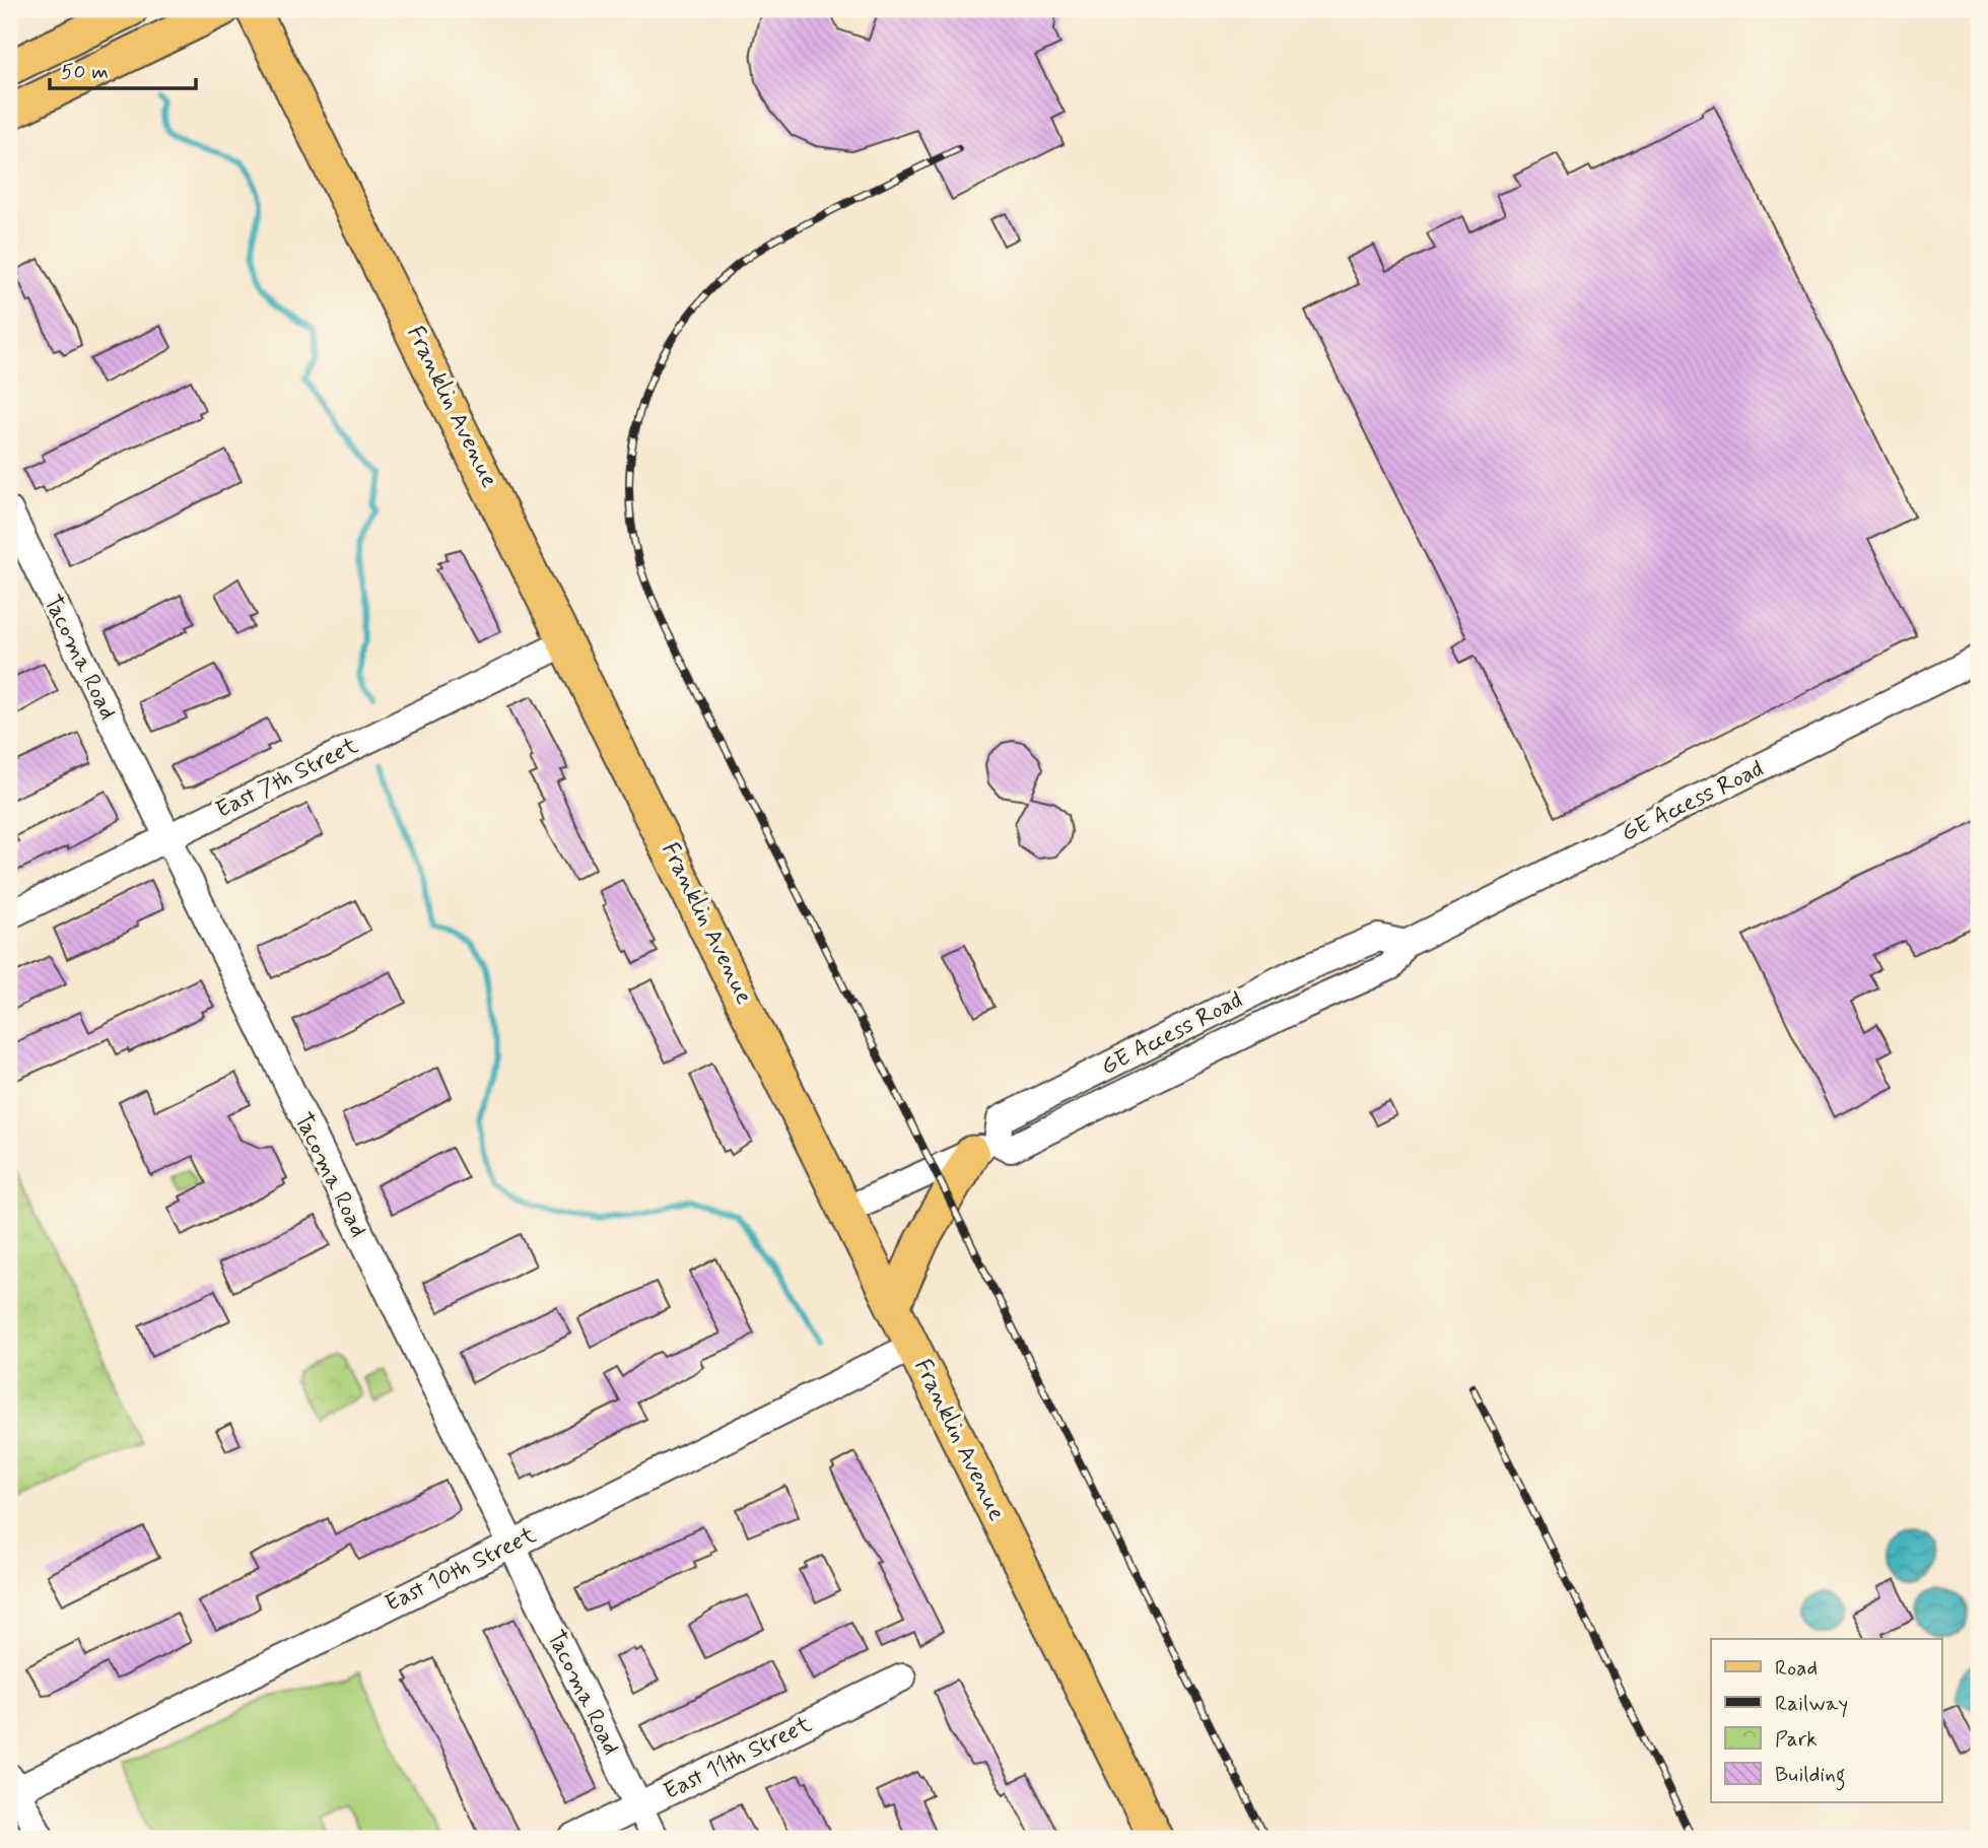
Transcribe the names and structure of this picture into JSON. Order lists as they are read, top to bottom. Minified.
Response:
{"streets":{"main road":["Franklin Avenue"],"street":["Tacoma Road","East 7th Street","GE Access Road","East 10th Street","East 11th Street"]},"crossings":[["Franklin Avenue","East 7th Street"],["Franklin Avenue","GE Access Road"],["Franklin Avenue","East 10th Street"],["Tacoma Road","East 7th Street"],["Tacoma Road","East 10th Street"],["Tacoma Road","East 11th Street"]],"legend":["Road","Railway","Park","Building"],"scale_bar":"50 m"}
